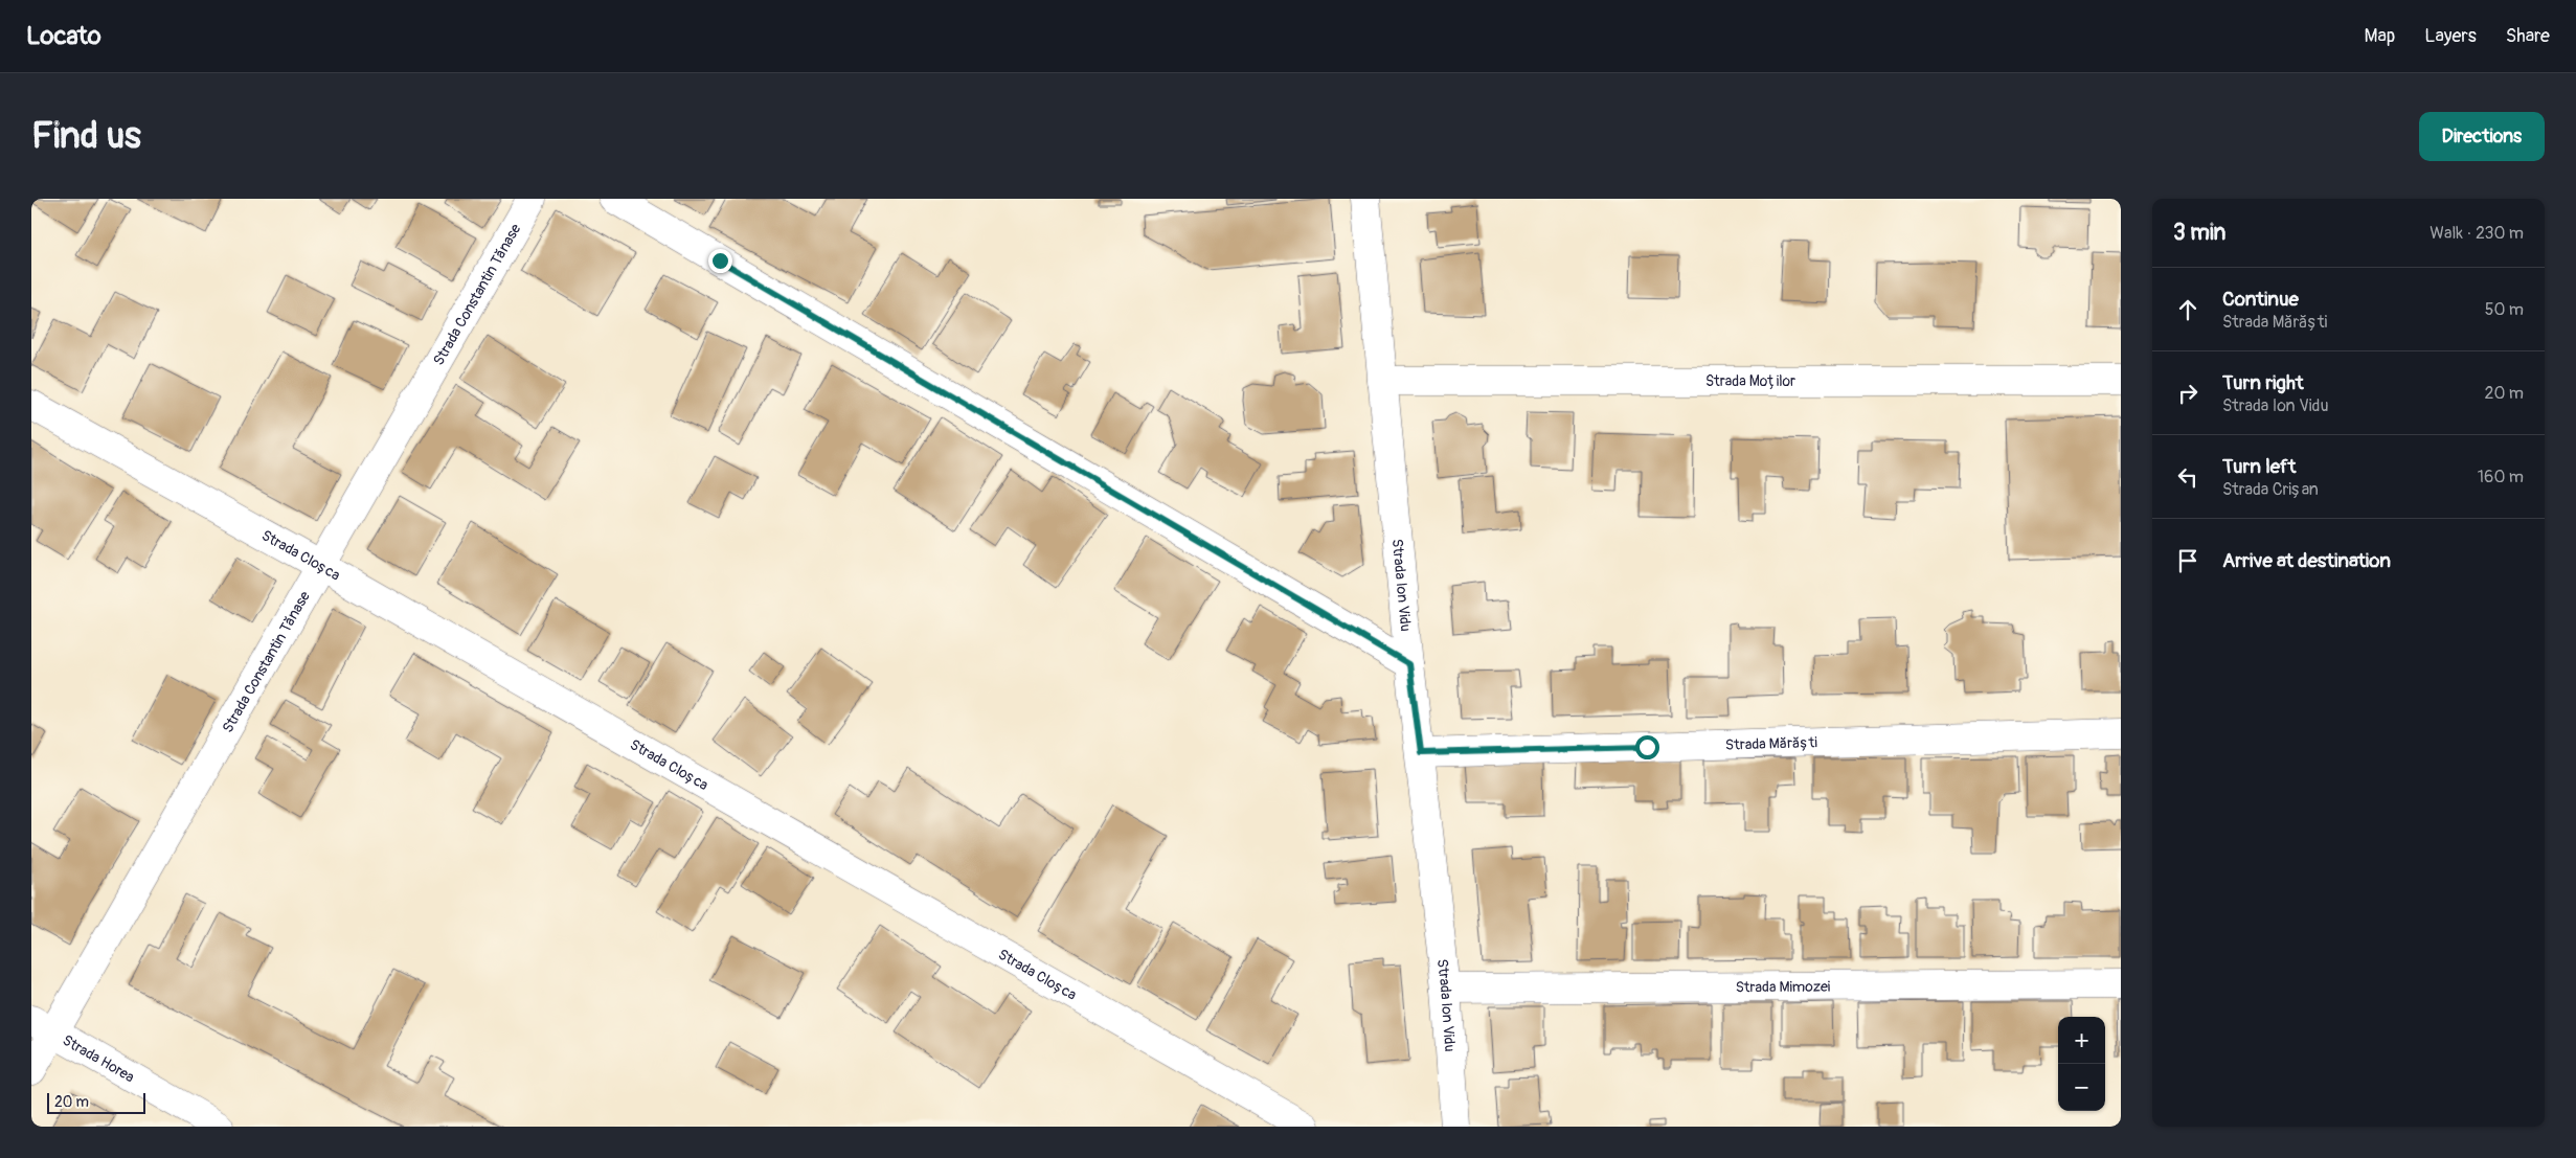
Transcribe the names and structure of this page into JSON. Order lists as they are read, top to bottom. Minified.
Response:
{"streets":{"street":["Strada Constantin Tănase","Strada Moților","Strada Cloșca","Strada Ion Vidu","Strada Mărăști","Strada Mimozei","Strada Horea"]},"crossings":[["Strada Constantin Tănase","Strada Cloșca"],["Strada Constantin Tănase","Strada Horea"],["Strada Moților","Strada Ion Vidu"],["Strada Ion Vidu","Strada Mărăști"],["Strada Ion Vidu","Strada Mimozei"]],"scale_bar":"20 m","page":{"header":"Locato","nav":["Map","Layers","Share"],"buttons":"Directions","title":"Find us","heading":["3 min","Walk · 230 m"],"list":[["Continue","Strada Mărăști","50 m"],["Turn right","Strada Ion Vidu","20 m"],["Turn left","Strada Crișan","160 m"],"Arrive at destination"],"map_buttons":["+","−"],"scale":"20 m"}}
